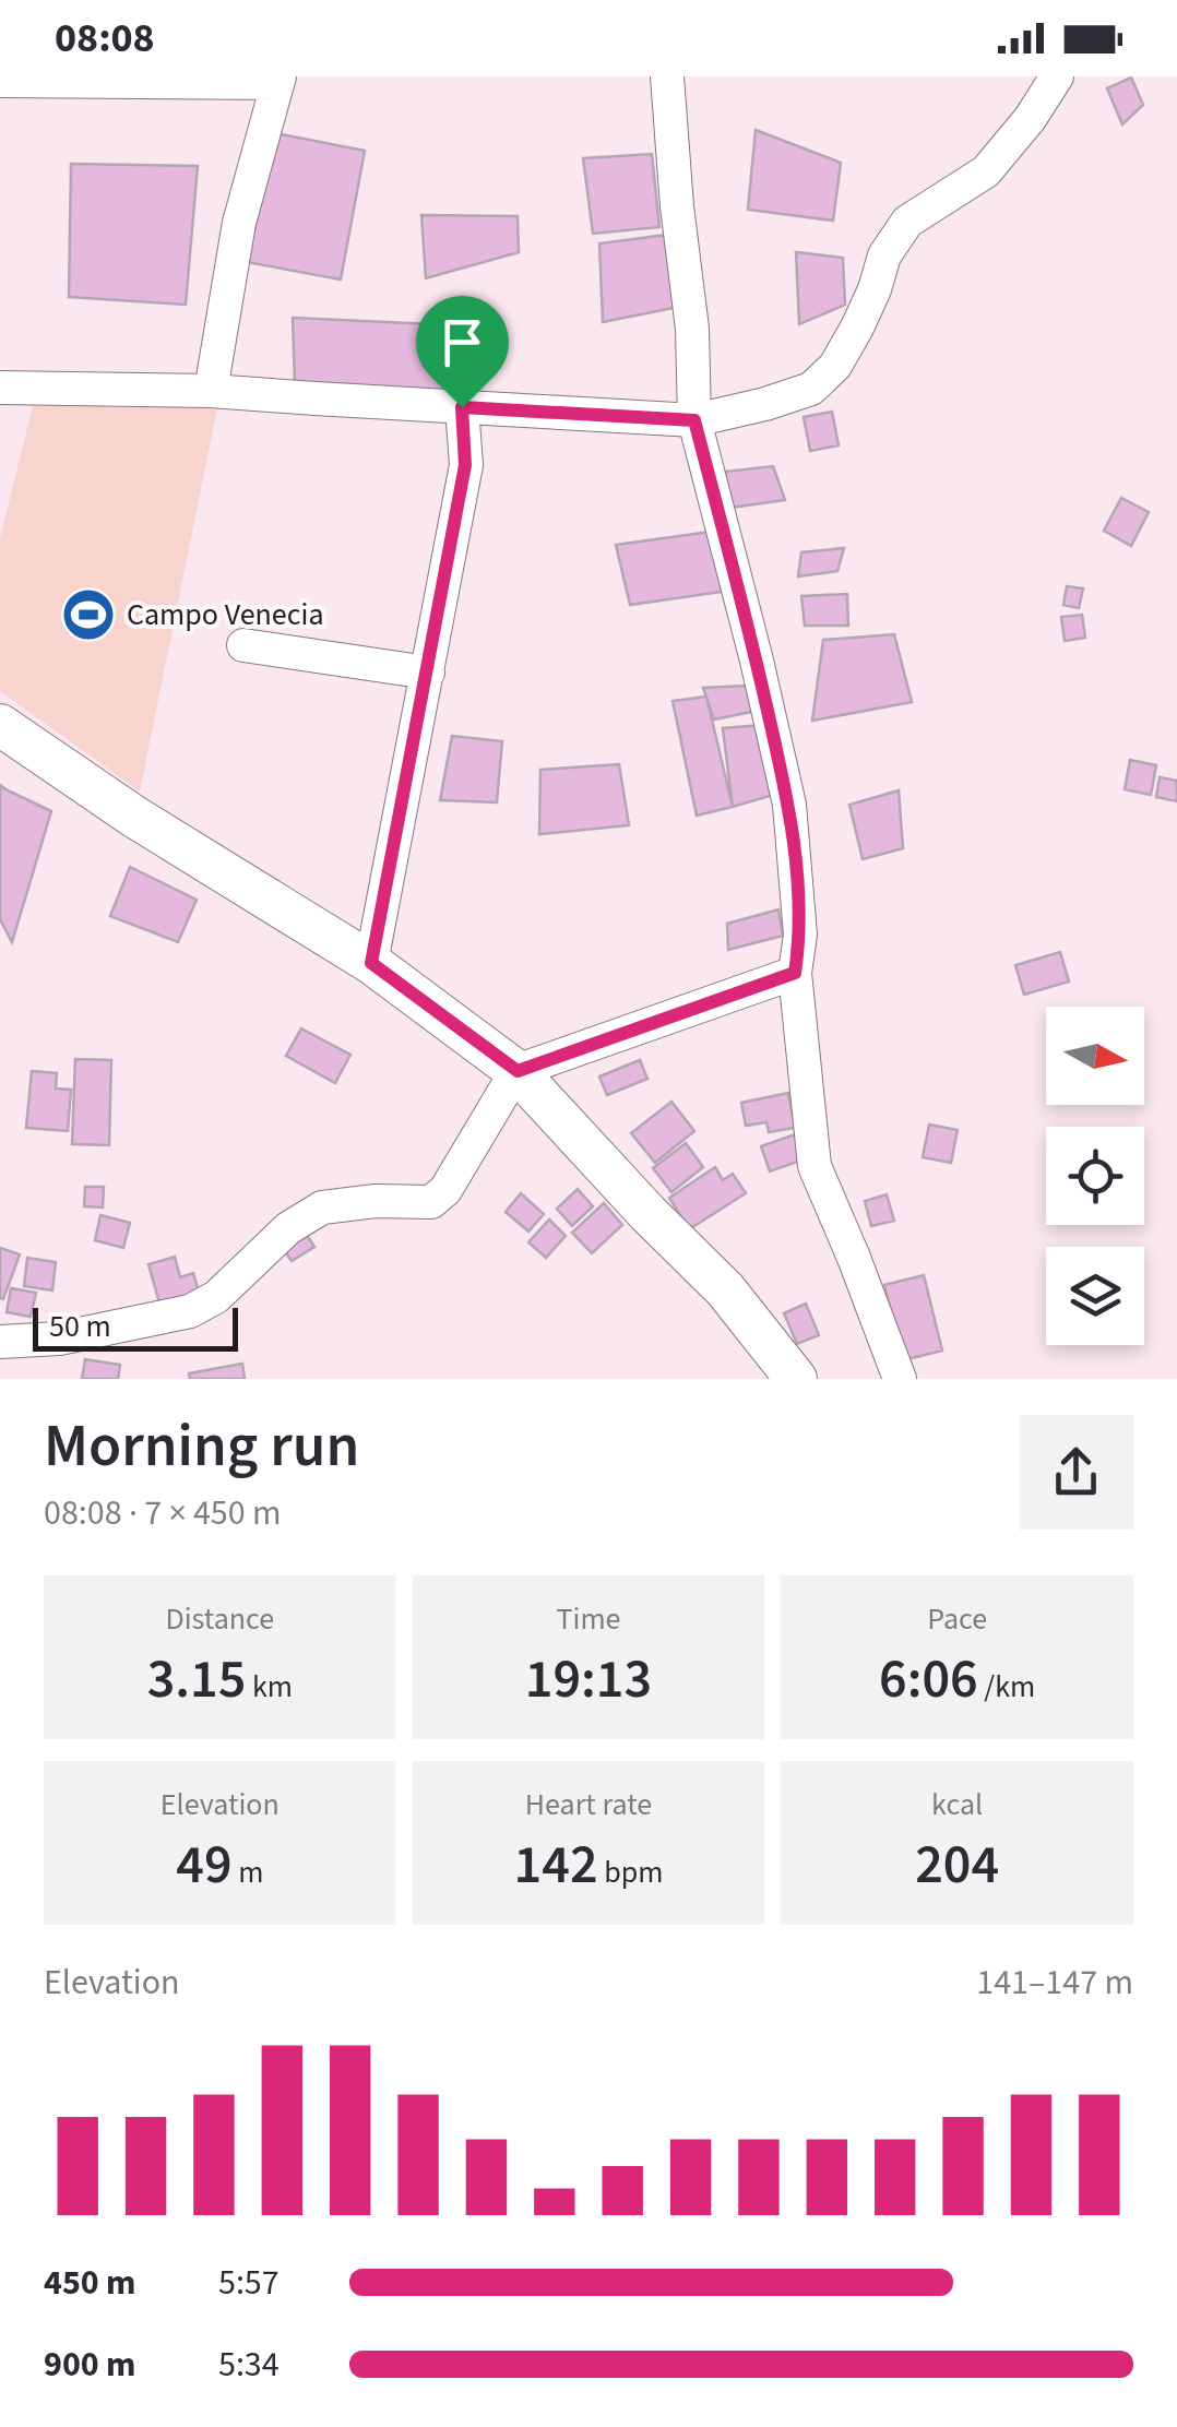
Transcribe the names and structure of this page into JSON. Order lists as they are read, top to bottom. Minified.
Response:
{"places":{"sports":["Campo Venecia"]},"scale_bar":"50 m","north":"right","page":{"status":"08:08","scale":"50 m","heading":["Morning run","08:08 · 7 × 450 m"],"stats":[["Distance","3.15 km"],["Time","19:13"],["Pace","6:06 /km"],["Elevation","49 m"],["Heart rate","142 bpm"],["kcal","204"]],"chart":["Elevation","141–147 m"],"list":[{"name":"450 m","note":"5:57"},{"name":"900 m","note":"5:34"}]}}
